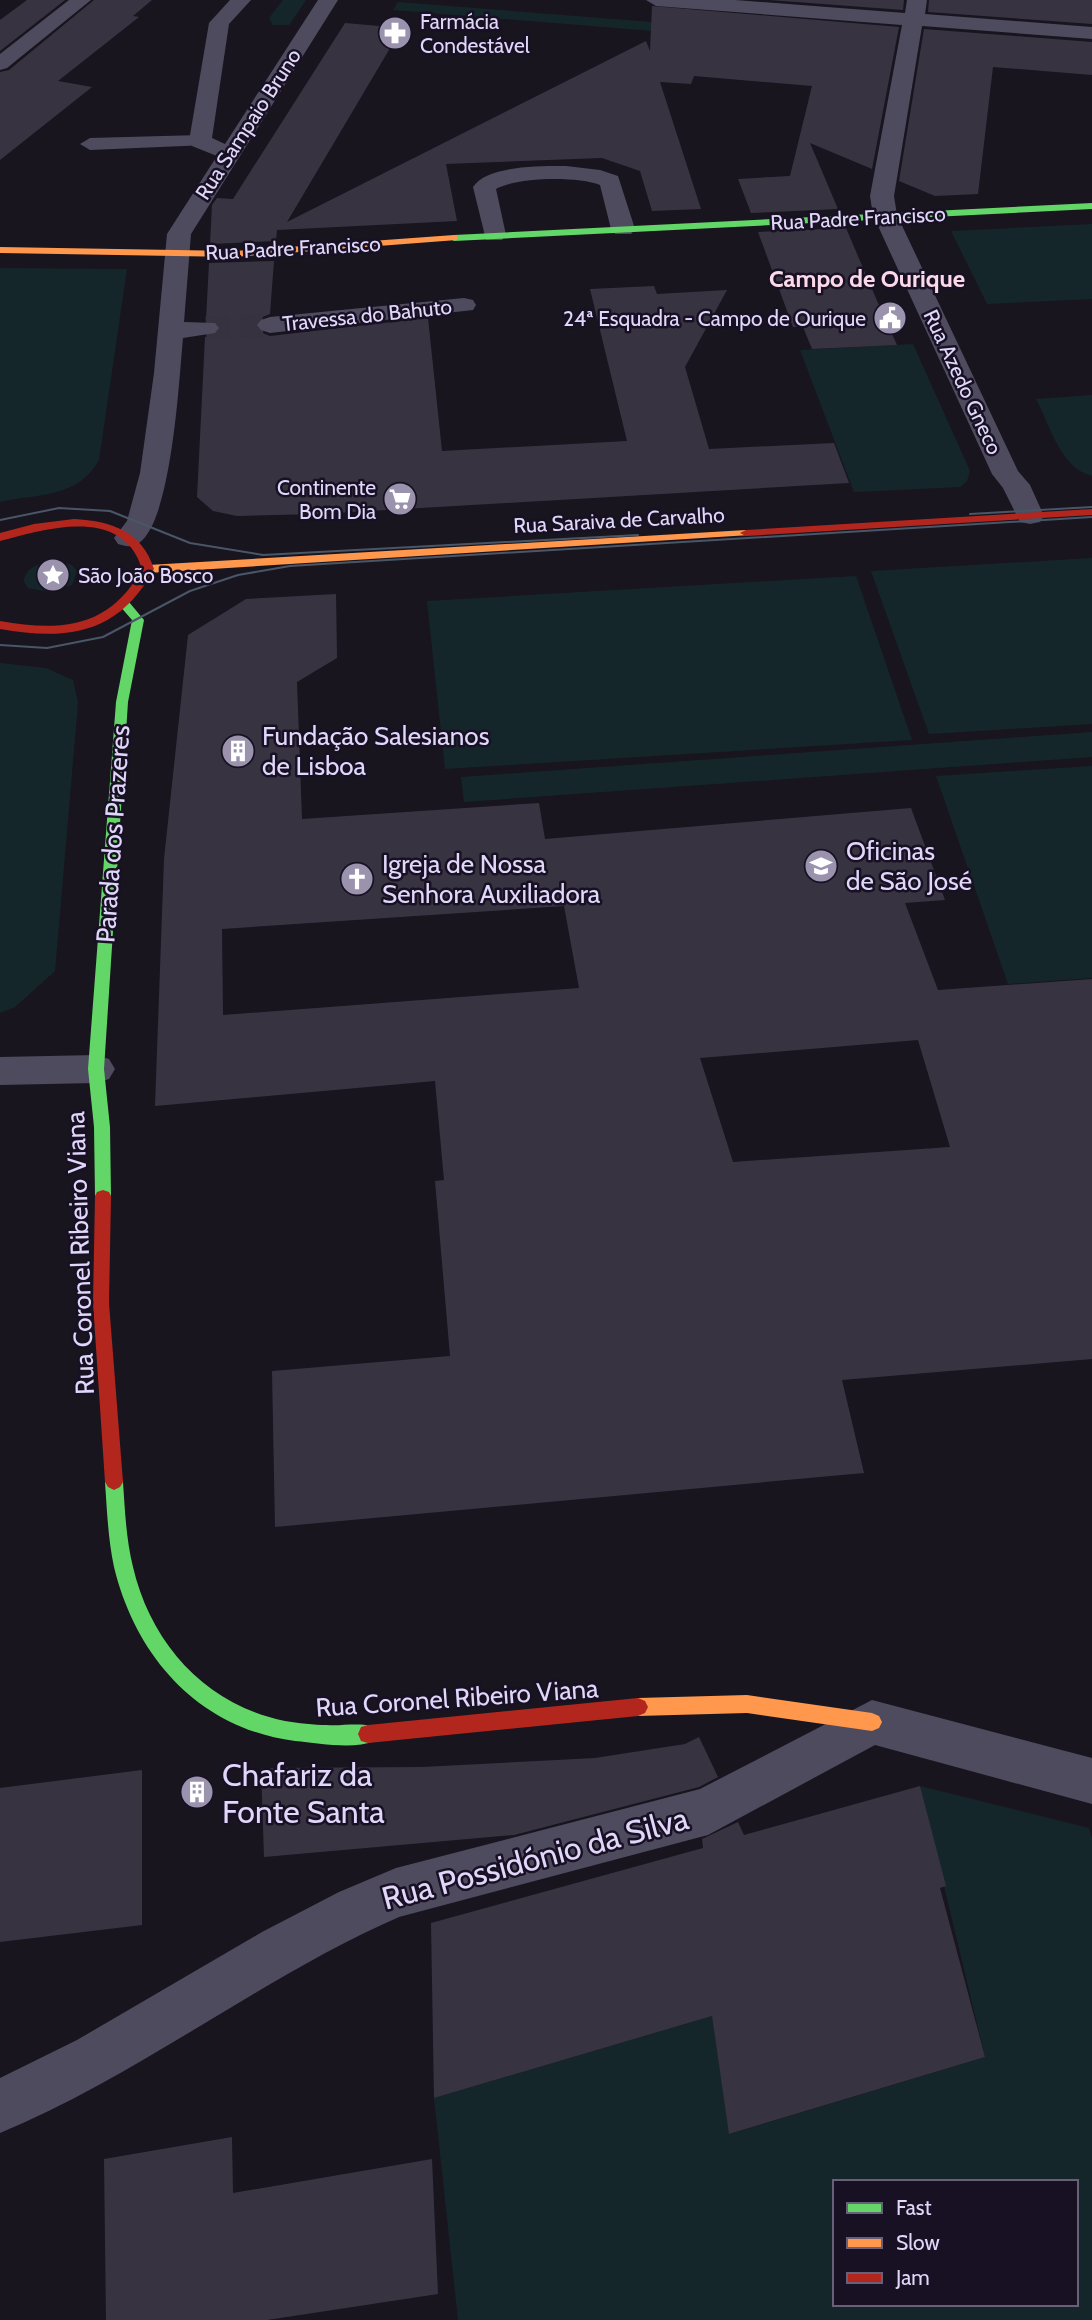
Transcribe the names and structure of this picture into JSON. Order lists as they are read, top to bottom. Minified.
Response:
{"streets":{"street":["Rua Sampaio Bruno","Rua Padre Francisco","Travessa do Bahuto","Rua Azedo Gneco","Rua Saraiva de Carvalho","Parada dos Prazeres","Rua Coronel Ribeiro Viana","Rua Possidónio da Silva"]},"crossings":[["Rua Sampaio Bruno","Rua Padre Francisco"],["Rua Padre Francisco","Rua Azedo Gneco"],["Rua Azedo Gneco","Rua Saraiva de Carvalho"],["Parada dos Prazeres","Rua Coronel Ribeiro Viana"],["Rua Coronel Ribeiro Viana","Rua Possidónio da Silva"]],"districts":["Campo de Ourique"],"places":{"pharmacy":["Farmácia Condestável"],"public building":["24ª Esquadra - Campo de Ourique"],"supermarket":["Continente Bom Dia"],"place":["São João Bosco"],"building":["Fundação Salesianos de Lisboa","Chafariz da Fonte Santa"],"school or university":["Oficinas de São José"],"church":["Igreja de Nossa Senhora Auxiliadora"]},"legend":["Fast","Slow","Jam"]}
